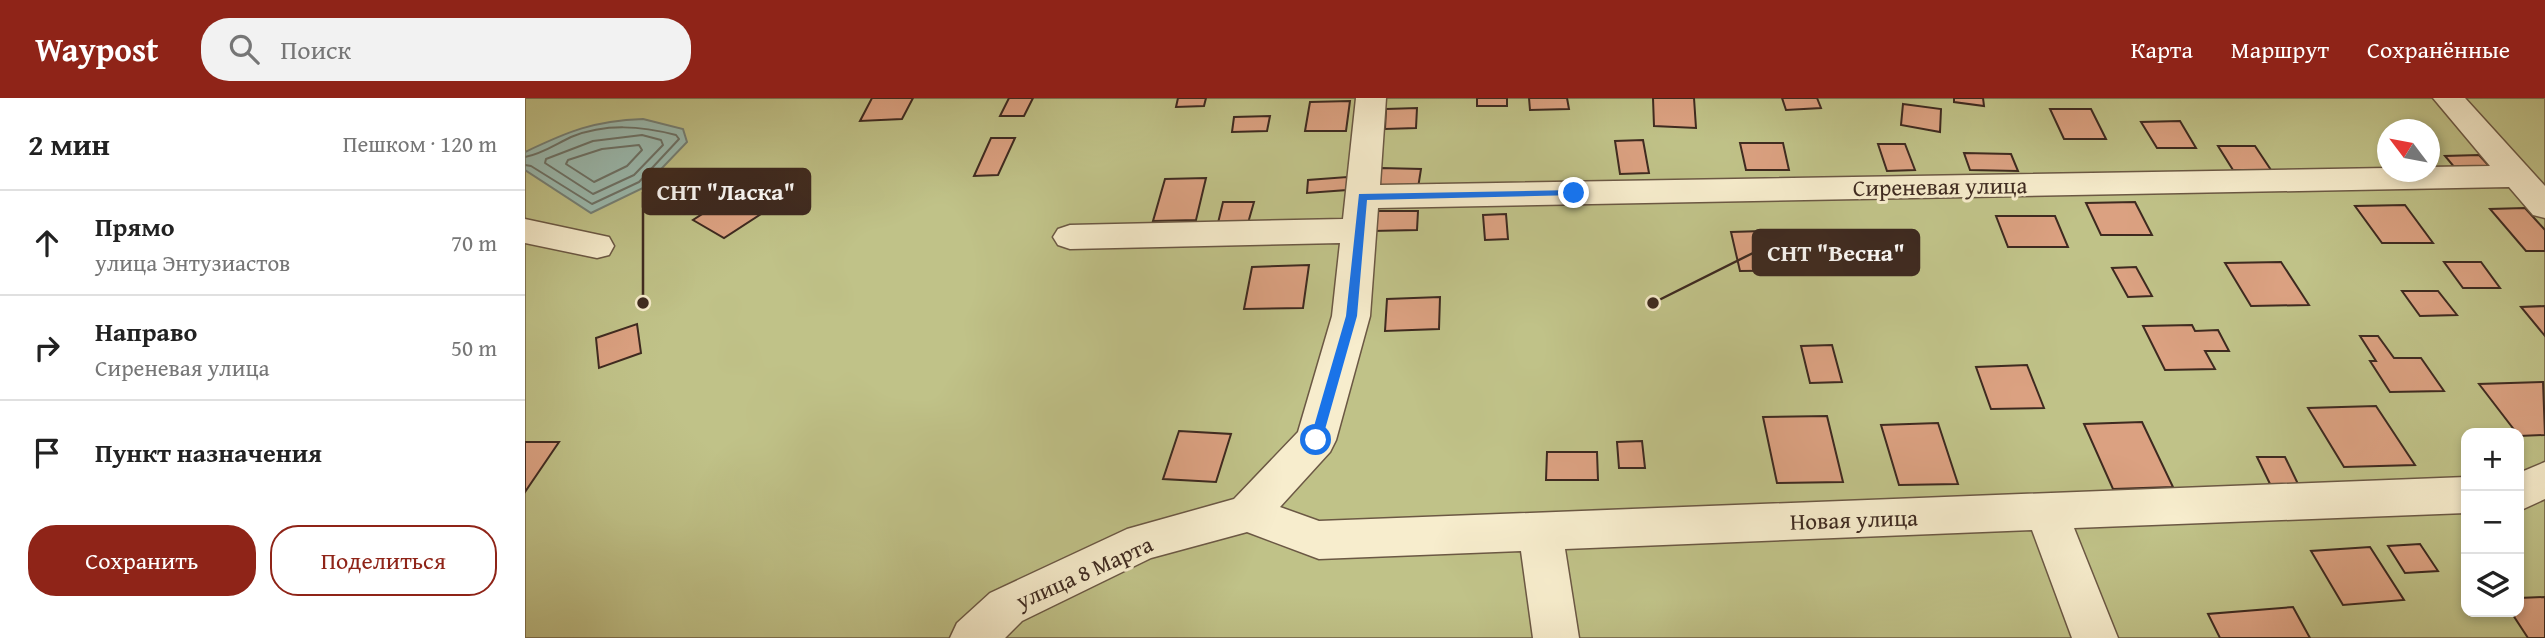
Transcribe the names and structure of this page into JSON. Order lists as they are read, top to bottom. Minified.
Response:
{"streets":{"street":["Сиреневая улица","Новая улица","улица 8 Марта"]},"crossings":[["Новая улица","улица 8 Марта"]],"places":["СНТ \"Ласка\"","СНТ \"Весна\""],"north":"top left","page":{"header":"Waypost","search":"Поиск","nav":["Карта","Маршрут","Сохранённые"],"heading":["2 мин","Пешком · 120 m"],"list":[["Прямо","улица Энтузиастов","70 m"],["Направо","Сиреневая улица","50 m"],"Пункт назначения"],"map_buttons":["+","−"],"buttons":["Сохранить","Поделиться"]}}
